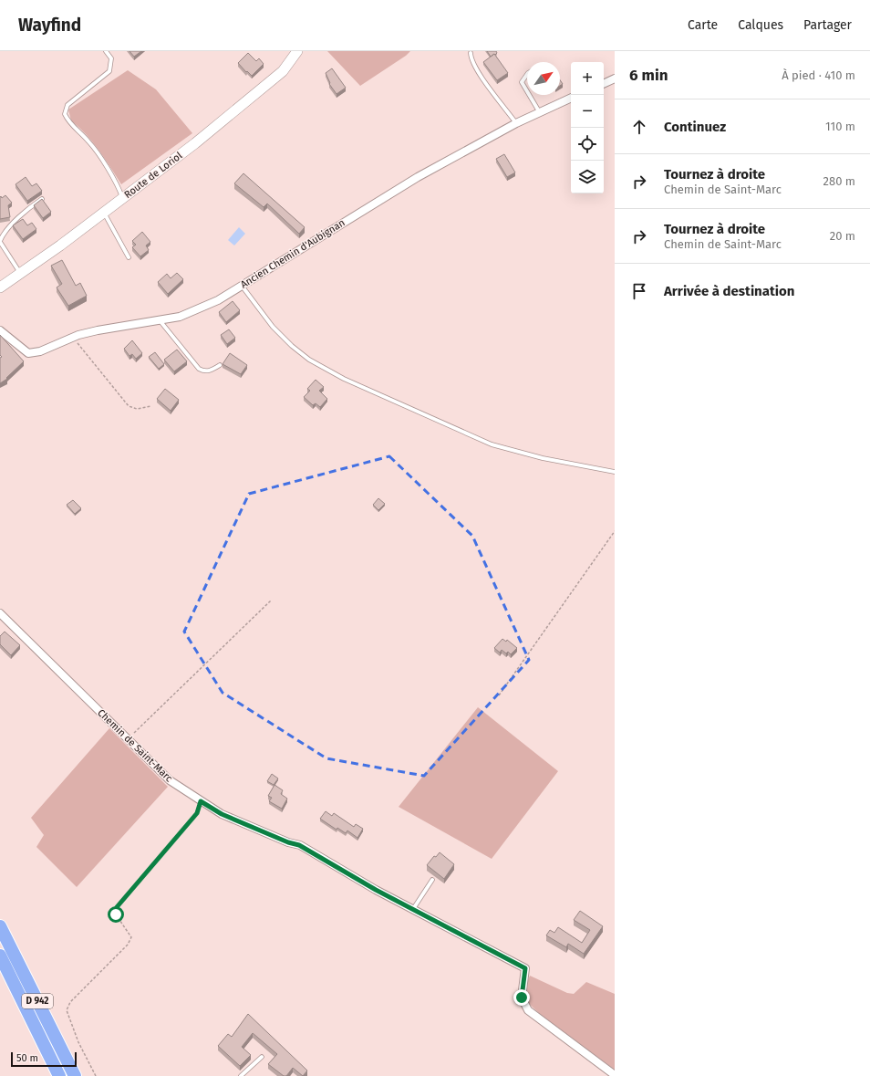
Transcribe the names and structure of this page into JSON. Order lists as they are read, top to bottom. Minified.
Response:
{"streets":{"highway":["D 942"],"street":["Route de Loriol","Ancien Chemin d'Aubignan","Chemin de Saint-Marc"]},"scale_bar":"50 m","north":"top right","page":{"header":"Wayfind","nav":["Carte","Calques","Partager"],"heading":["6 min","À pied · 410 m"],"map_buttons":["+","−"],"list":[["Continuez","110 m"],["Tournez à droite","Chemin de Saint-Marc","280 m"],["Tournez à droite","Chemin de Saint-Marc","20 m"],"Arrivée à destination"],"scale":"50 m"}}
